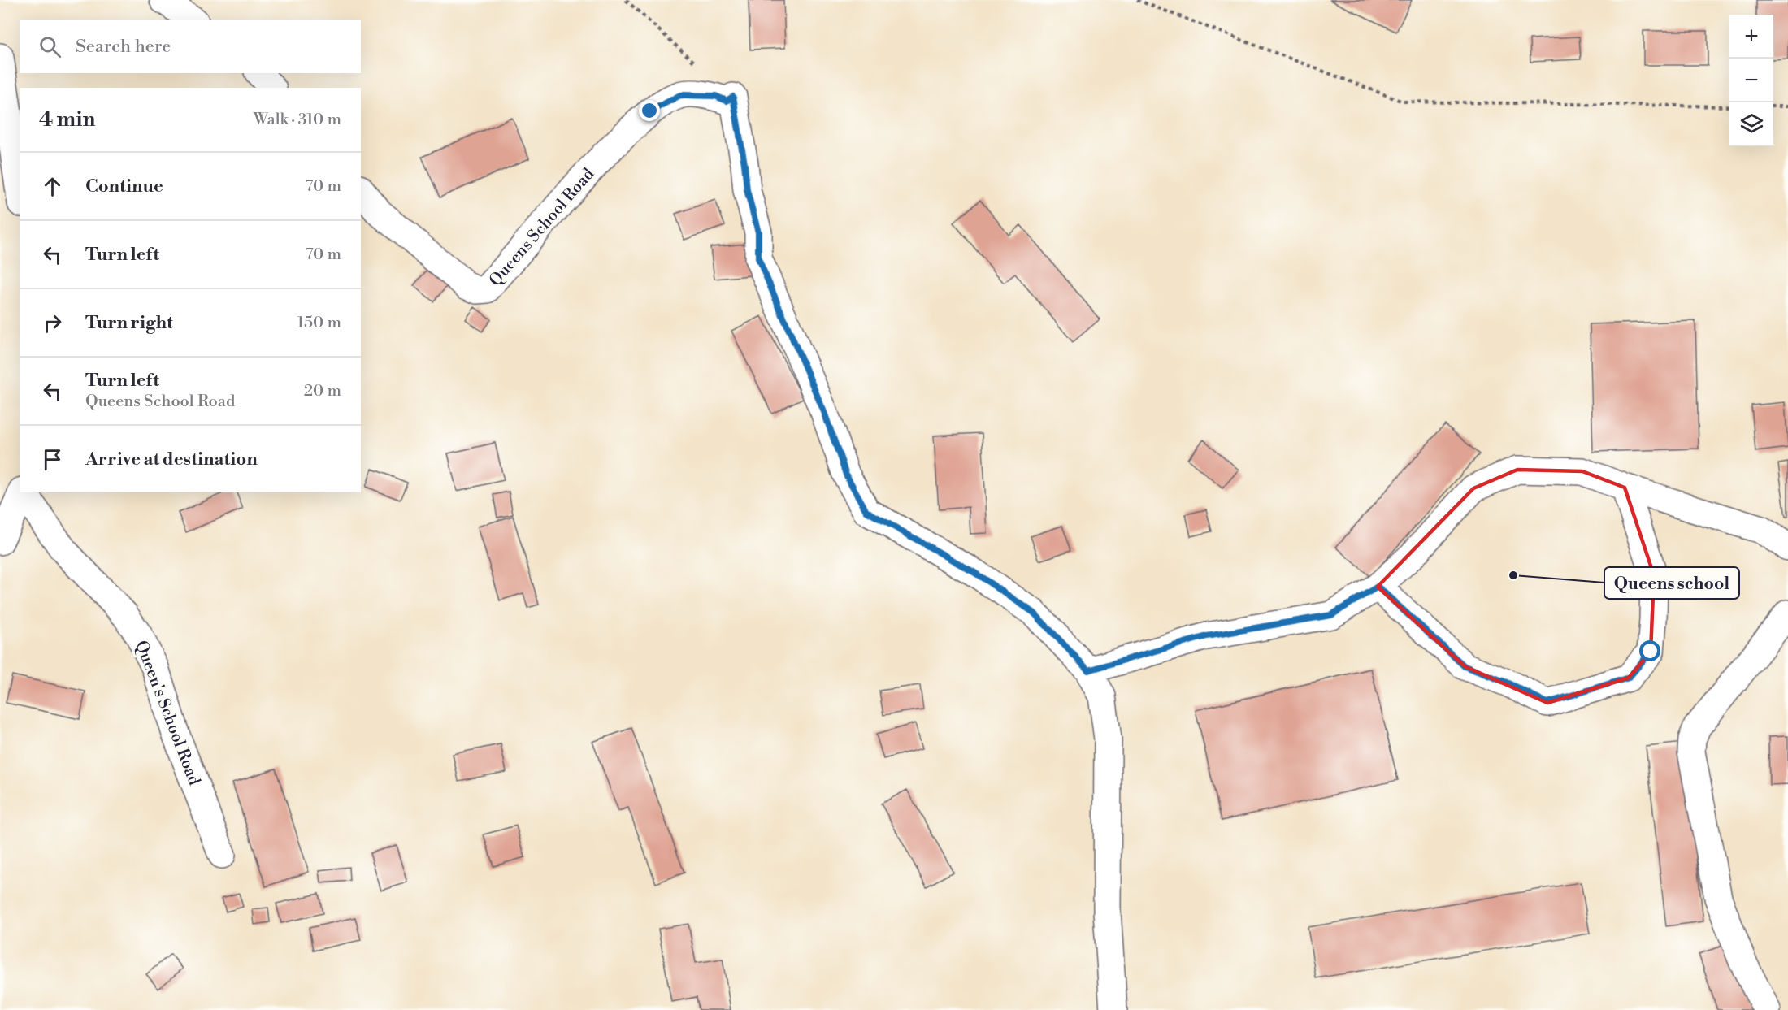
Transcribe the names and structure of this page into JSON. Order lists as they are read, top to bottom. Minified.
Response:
{"streets":{"street":["Queens School Road","Queen's School Road"]},"places":["Queens school"],"page":{"map_buttons":["+","−"],"search":"Search here","heading":["4 min","Walk · 310 m"],"list":[["Continue","70 m"],["Turn left","70 m"],["Turn right","150 m"],["Turn left","Queens School Road","20 m"],"Arrive at destination"]}}
